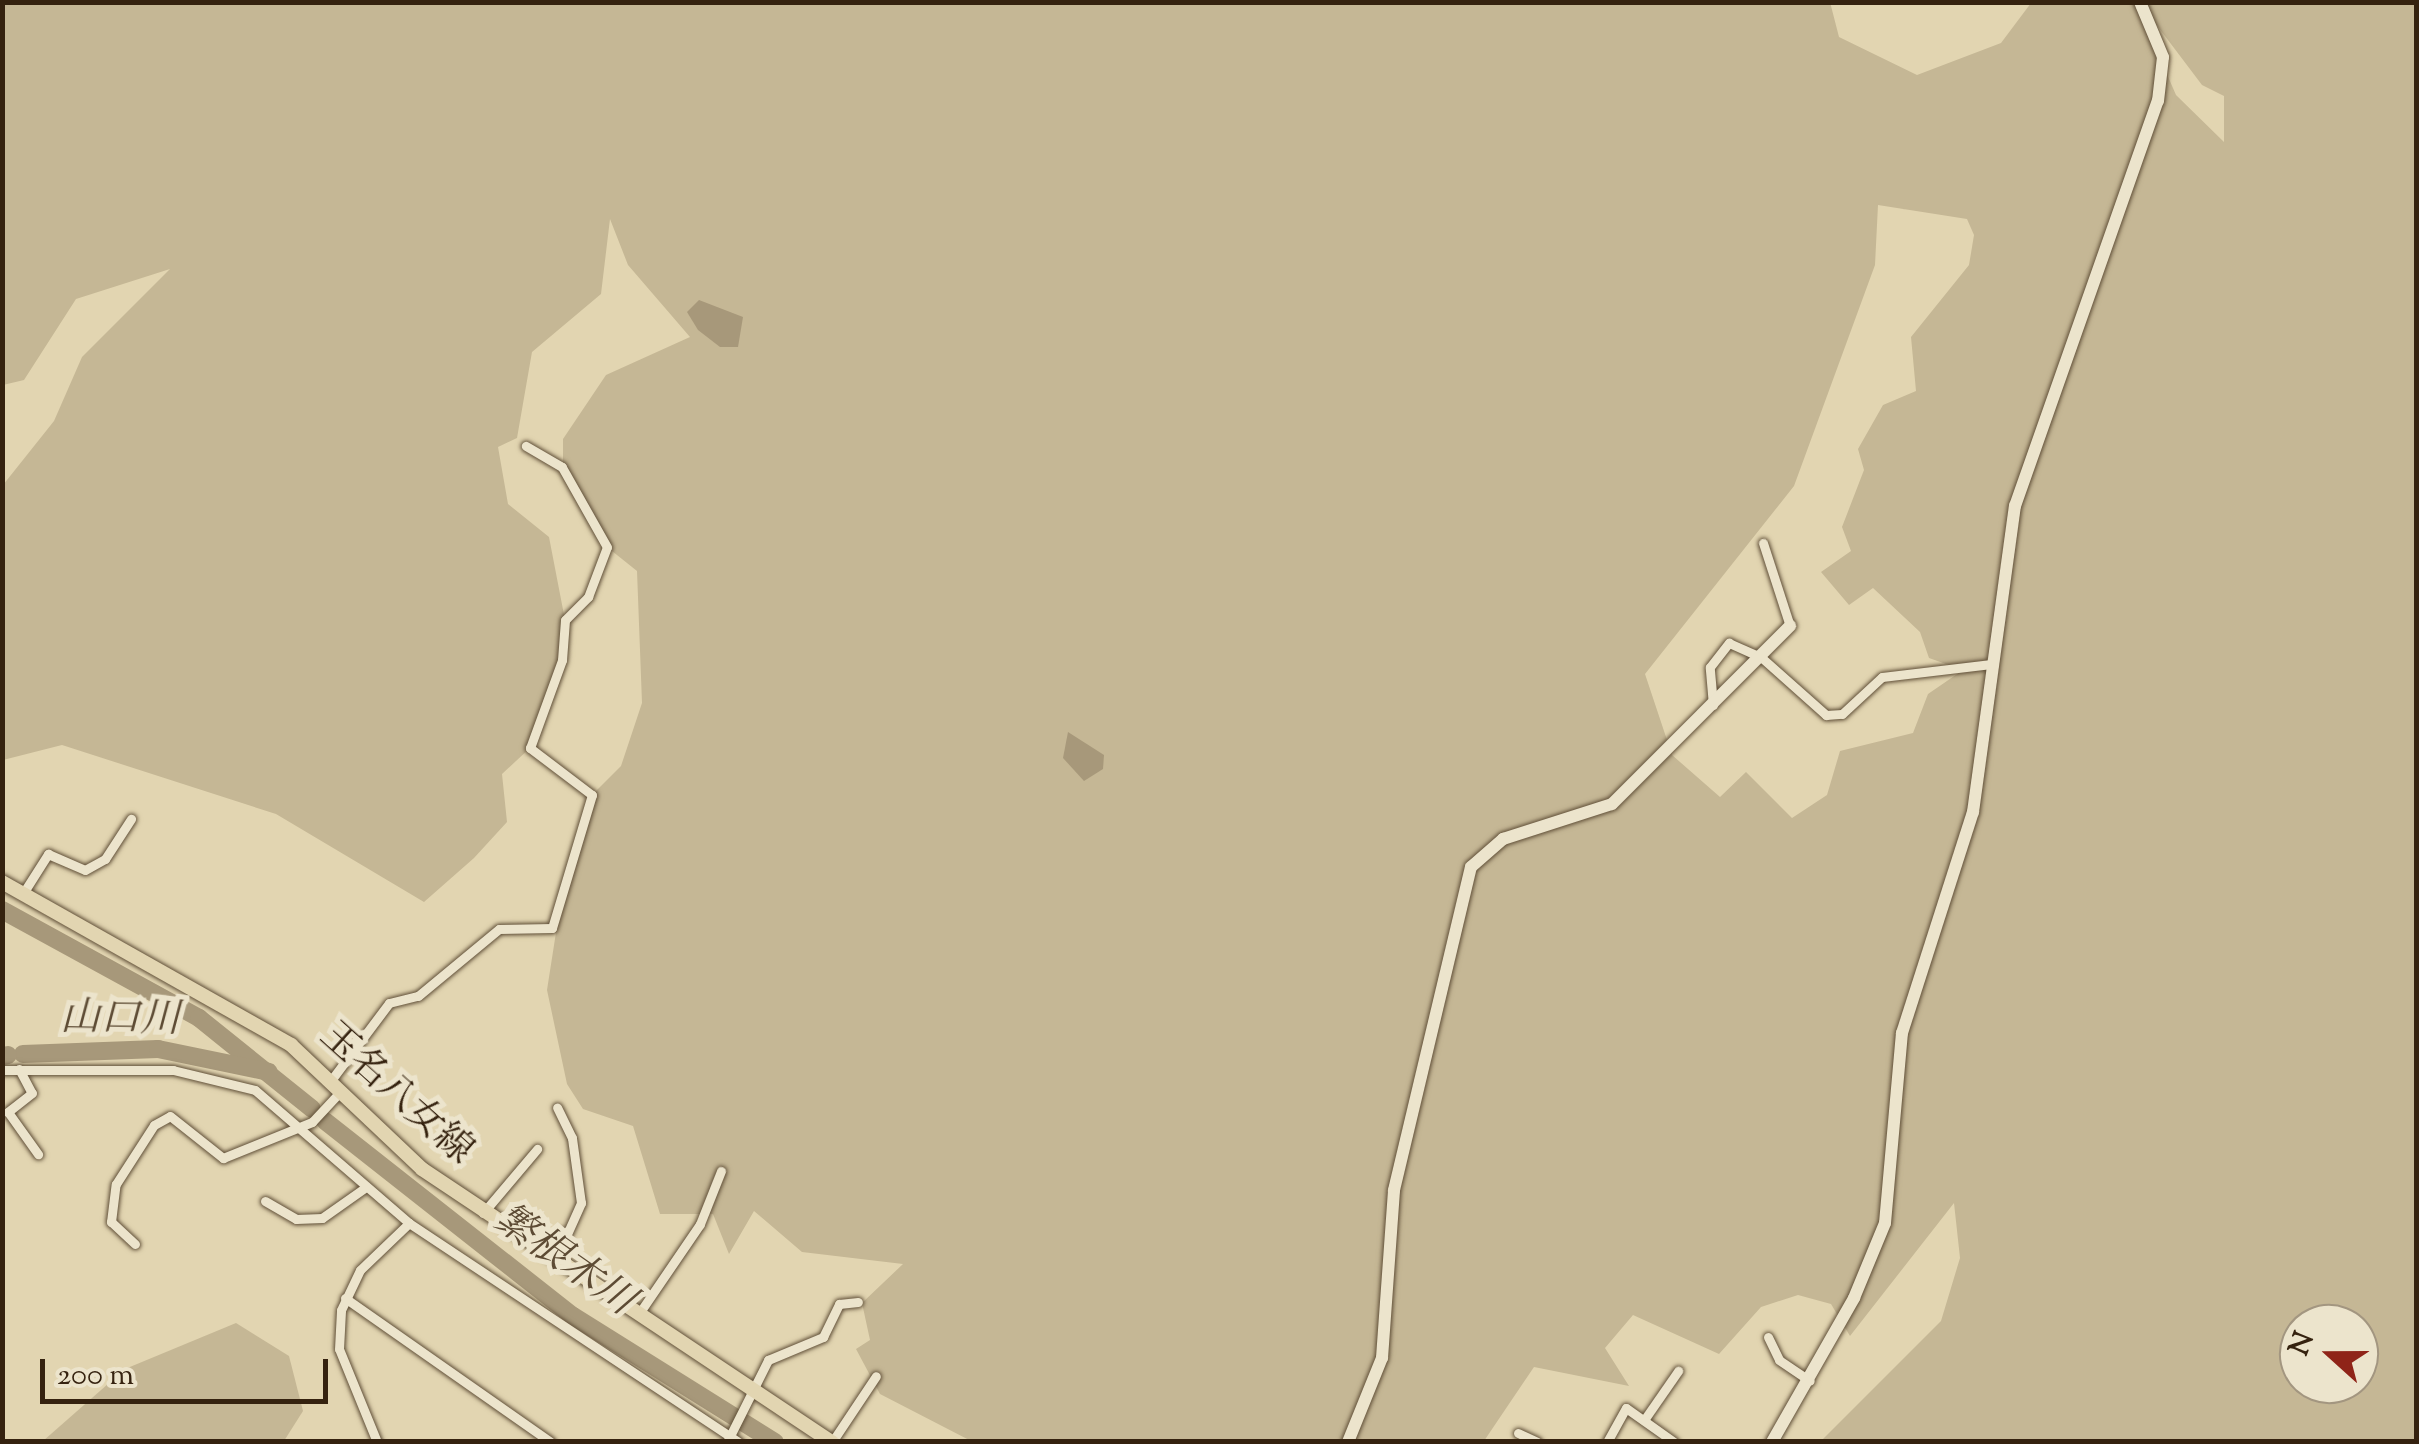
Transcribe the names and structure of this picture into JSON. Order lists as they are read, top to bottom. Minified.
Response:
{"streets":{"main road":["玉名八女線"]},"water":["山口川","繁根木川"],"scale_bar":"200 m","north":"left"}
